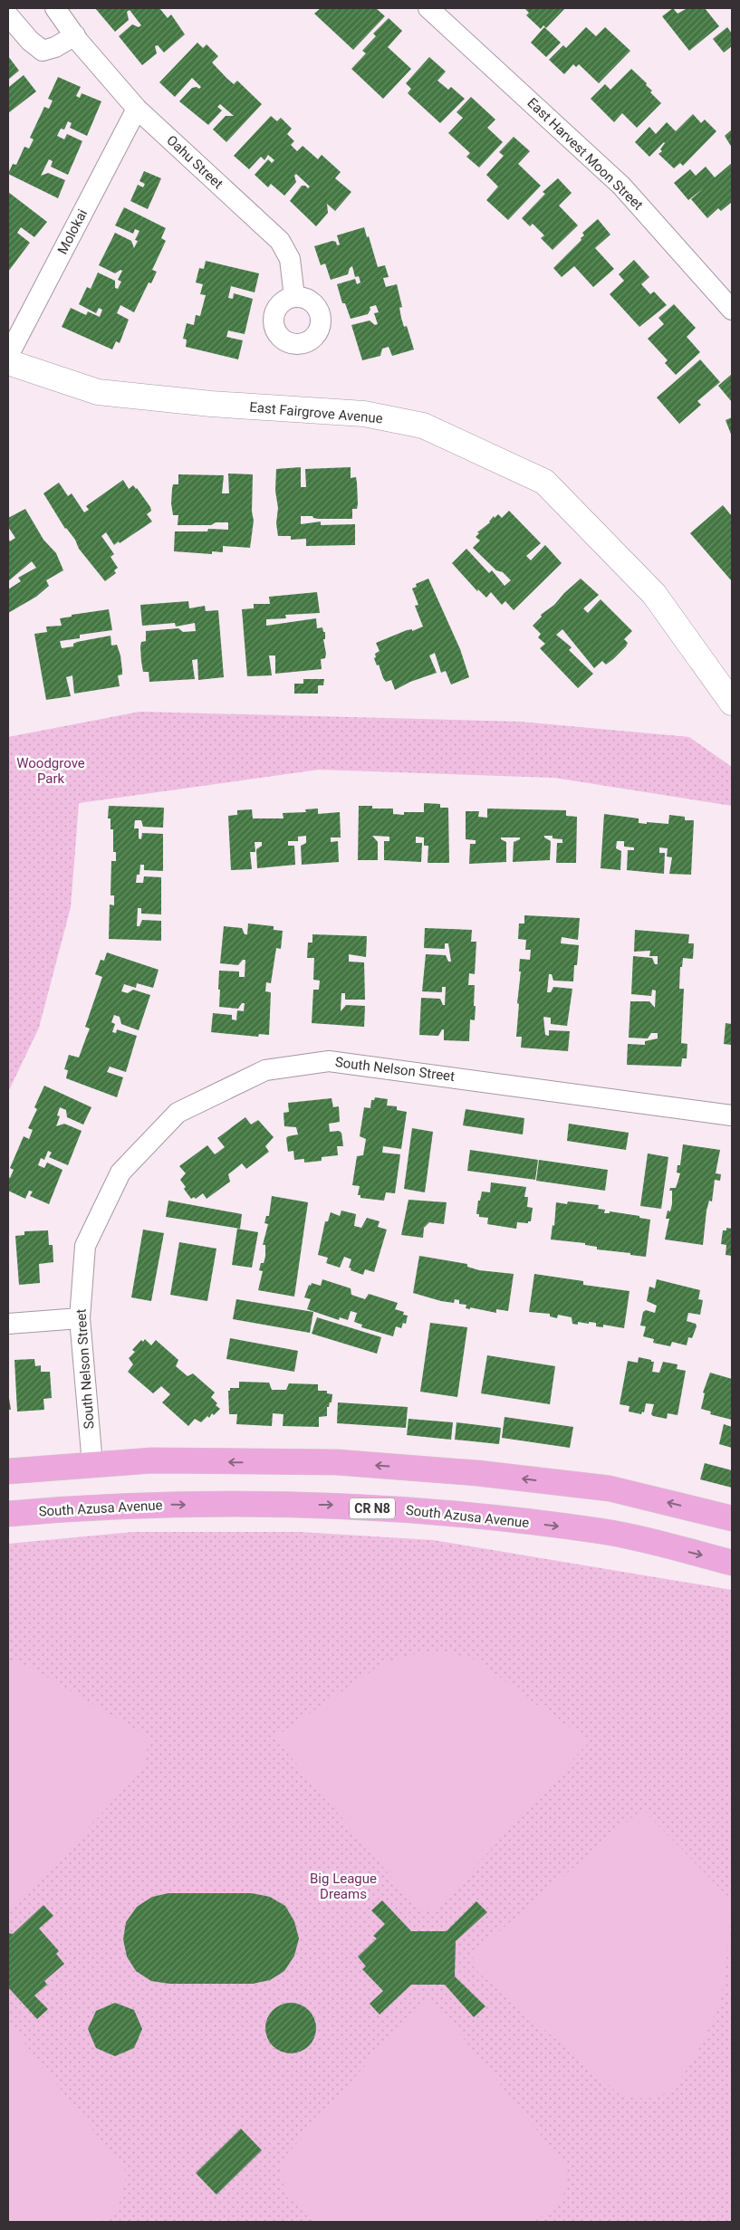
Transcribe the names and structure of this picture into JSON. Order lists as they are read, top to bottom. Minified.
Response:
{"streets":{"main road":["South Azusa Avenue","CR N8"],"street":["East Harvest Moon Street","Oahu Street","Molokai","East Fairgrove Avenue","South Nelson Street"]},"crossings":[["Oahu Street","Molokai"]],"parks":["Woodgrove Park","Big League Dreams"]}
